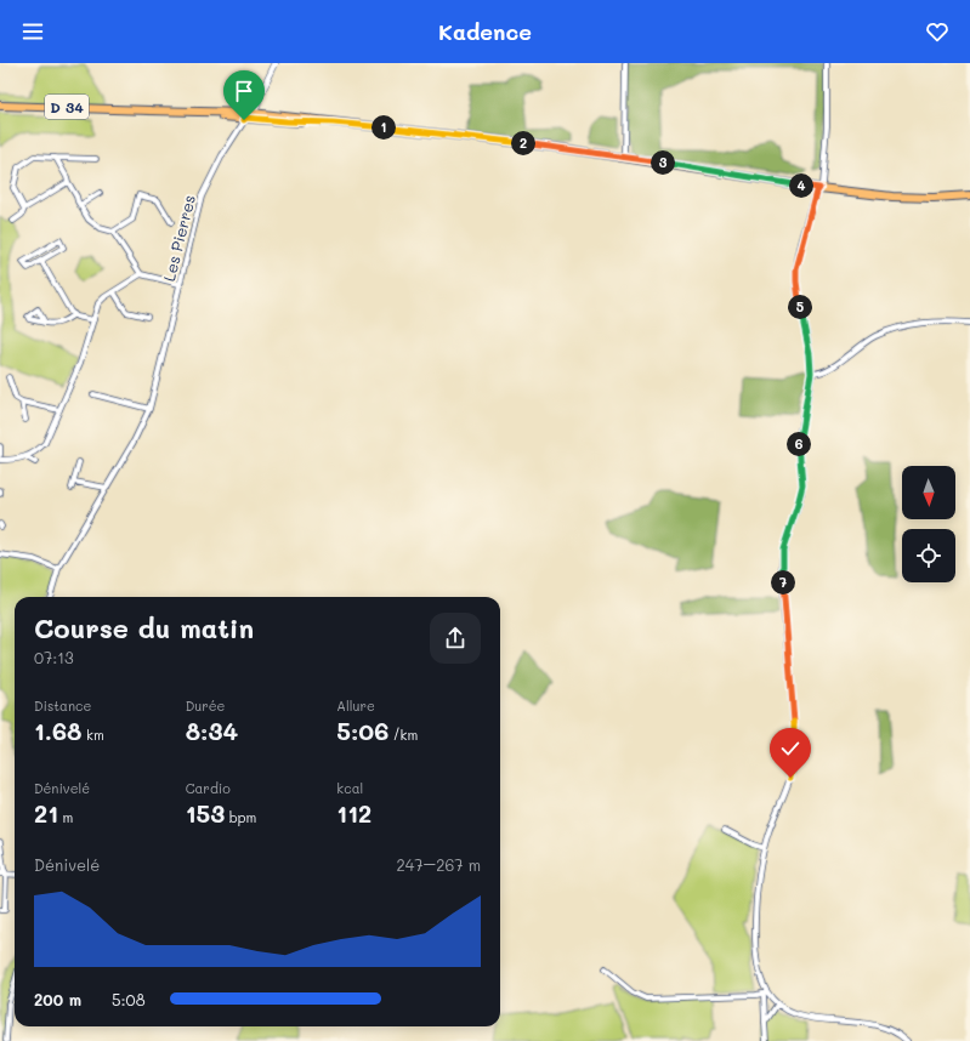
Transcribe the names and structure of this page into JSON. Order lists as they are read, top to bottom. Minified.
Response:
{"streets":{"main road":["D 34"],"street":["Les Pierres"]},"crossings":[["D 34","Les Pierres"]],"north":"bottom","page":{"header":"Kadence","pins":["1","2","3","4","5","6","7"],"heading":["Course du matin","07:13"],"stats":[["Distance","1.68 km"],["Durée","8:34"],["Allure","5:06 /km"],["Dénivelé","21 m"],["Cardio","153 bpm"],["kcal","112"]],"chart":["Dénivelé","247–267 m"],"list":[{"name":"200 m","note":"5:08"}]}}
